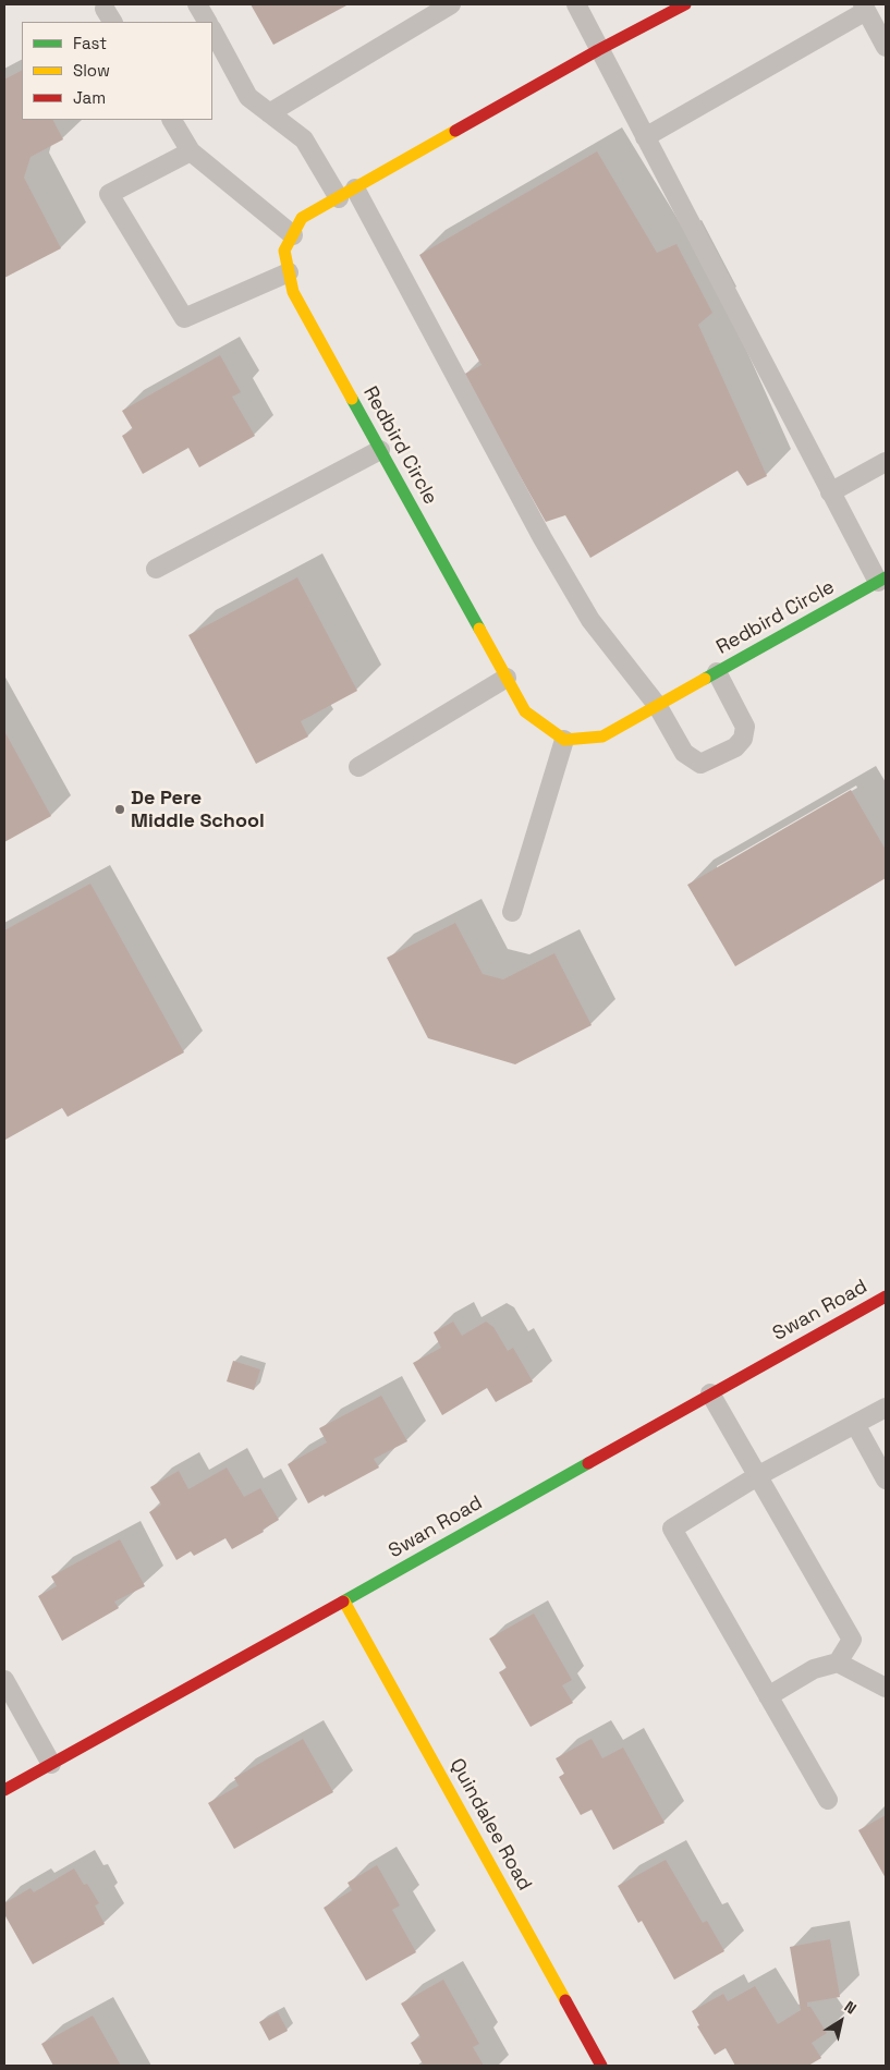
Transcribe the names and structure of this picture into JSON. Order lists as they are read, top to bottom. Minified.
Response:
{"streets":{"street":["Redbird Circle","Swan Road","Quindalee Road"]},"crossings":[["Swan Road","Quindalee Road"]],"places":["De Pere Middle School"],"legend":["Fast","Slow","Jam"],"north":"top right"}
